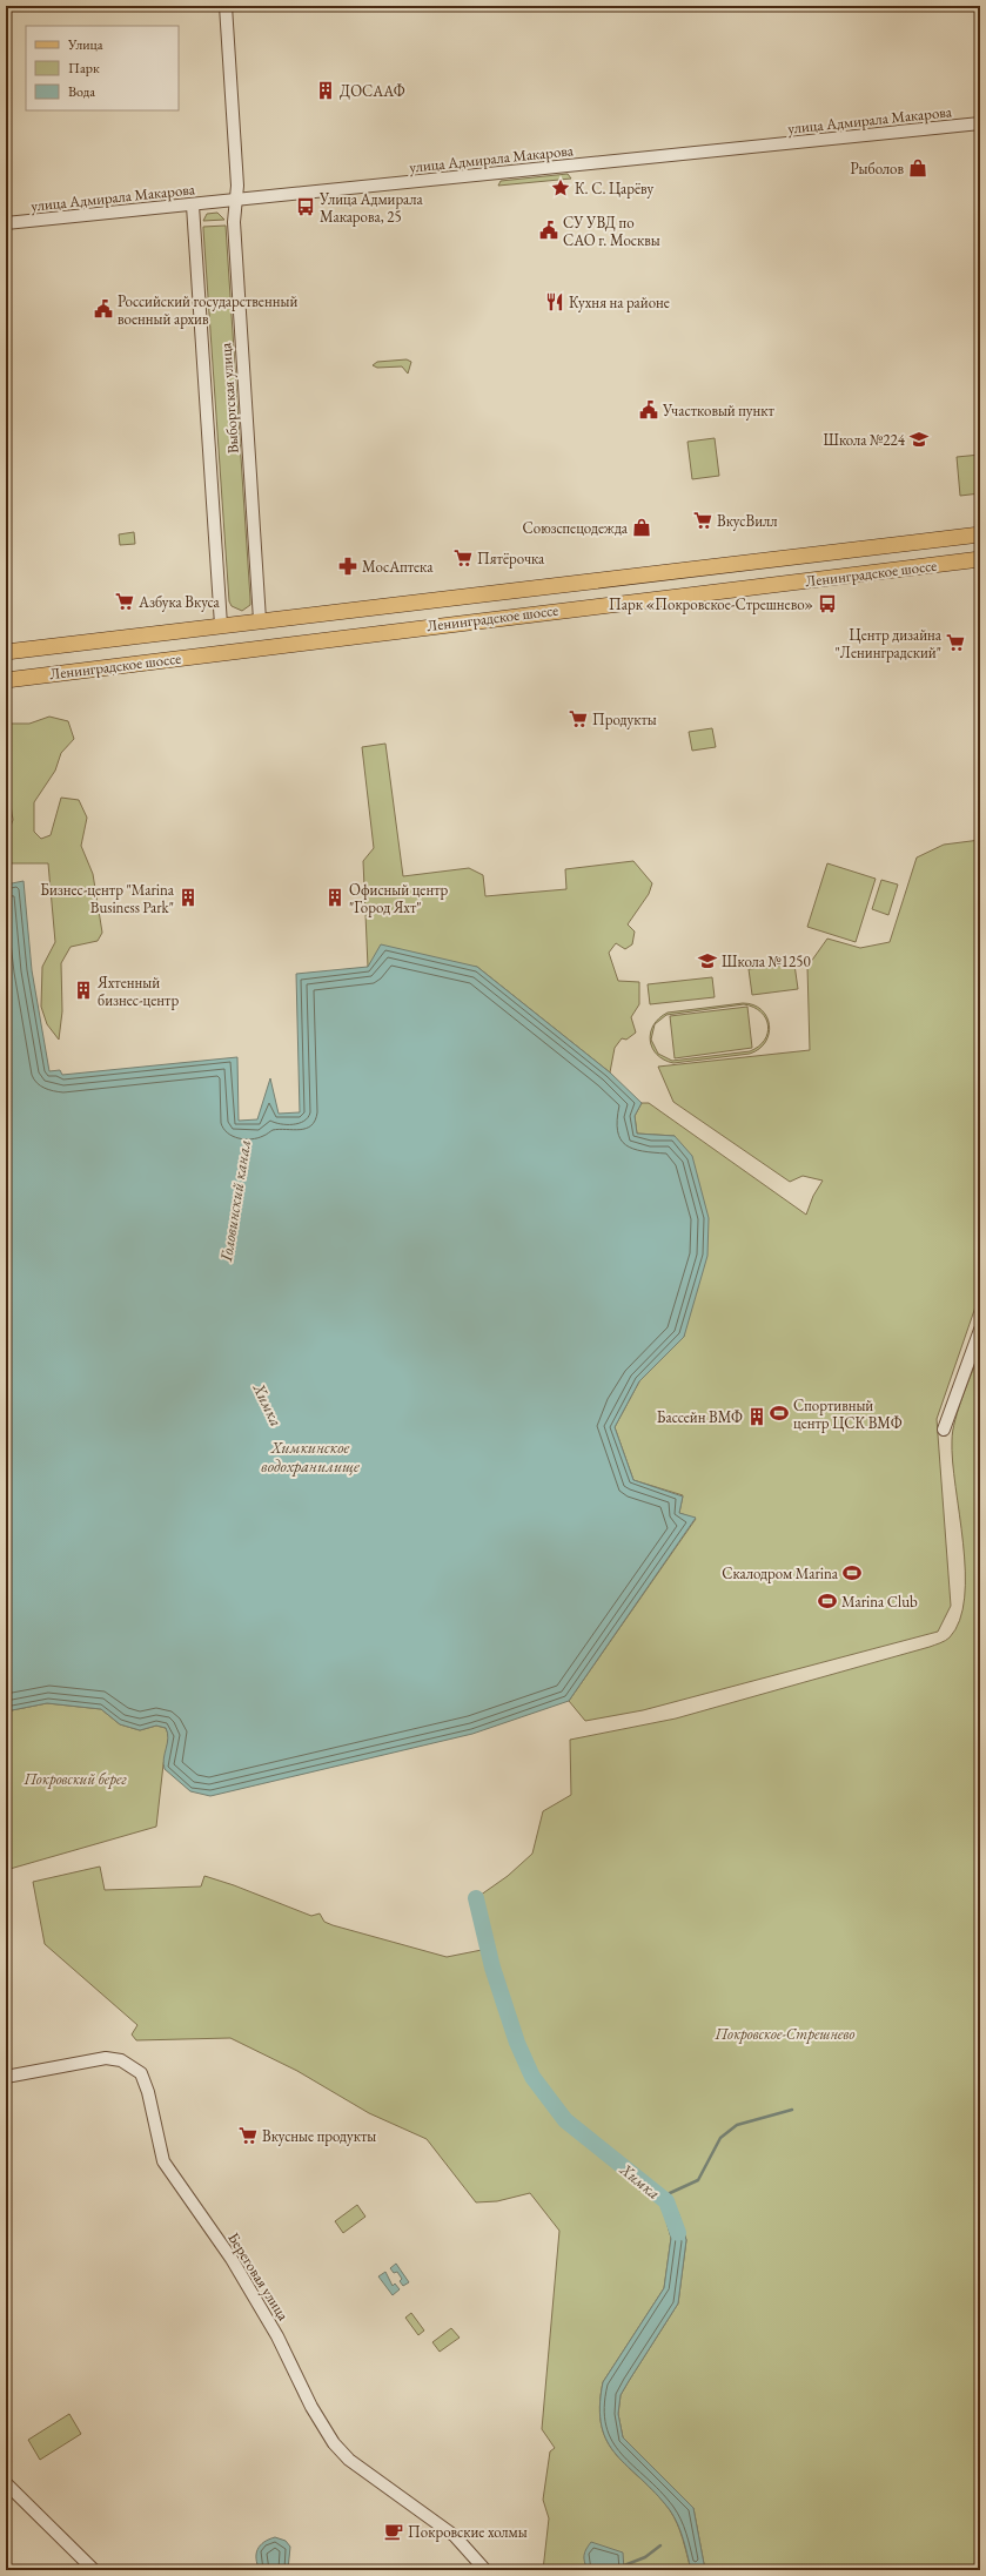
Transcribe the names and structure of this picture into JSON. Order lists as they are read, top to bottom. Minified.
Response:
{"streets":{"main road":["Ленинградское шоссе"],"street":["улица Адмирала Макарова","Выборгская улица","Береговая улица"]},"crossings":[["улица Адмирала Макарова","Выборгская улица"],["Выборгская улица","Ленинградское шоссе"]],"water":["Головинский канал","Химка","Химкинское водохранилище"],"parks":["Покровский берег","Покровское-Стрешнево"],"places":{"building":["ДОСААФ","Бизнес-центр \"Marina Business Park\"","Офисный центр \"Город Яхт\"","Яхтенный бизнес-центр","Бассейн ВМФ"],"shop":["Рыболов","Союзспецодежда"],"place":["К. С. Царёву"],"bus stop":["Улица Адмирала Макарова, 25","Парк «Покровское-Стрешнево»"],"public building":["СУ УВД по САО г. Москвы","Российский государственный военный архив","Участковый пункт"],"restaurant":["Кухня на районе"],"school or university":["Школа №224","Школа №1250"],"supermarket":["ВкусВилл","Пятёрочка","Азбука Вкуса","Центр дизайна \"Ленинградский\"","Продукты","Вкусные продукты"],"pharmacy":["МосАптека"],"sports":["Спортивный центр ЦСК ВМФ","Скалодром Marina","Marina Club"],"cafe":["Покровские холмы"]},"legend":["Улица","Парк","Вода"]}
